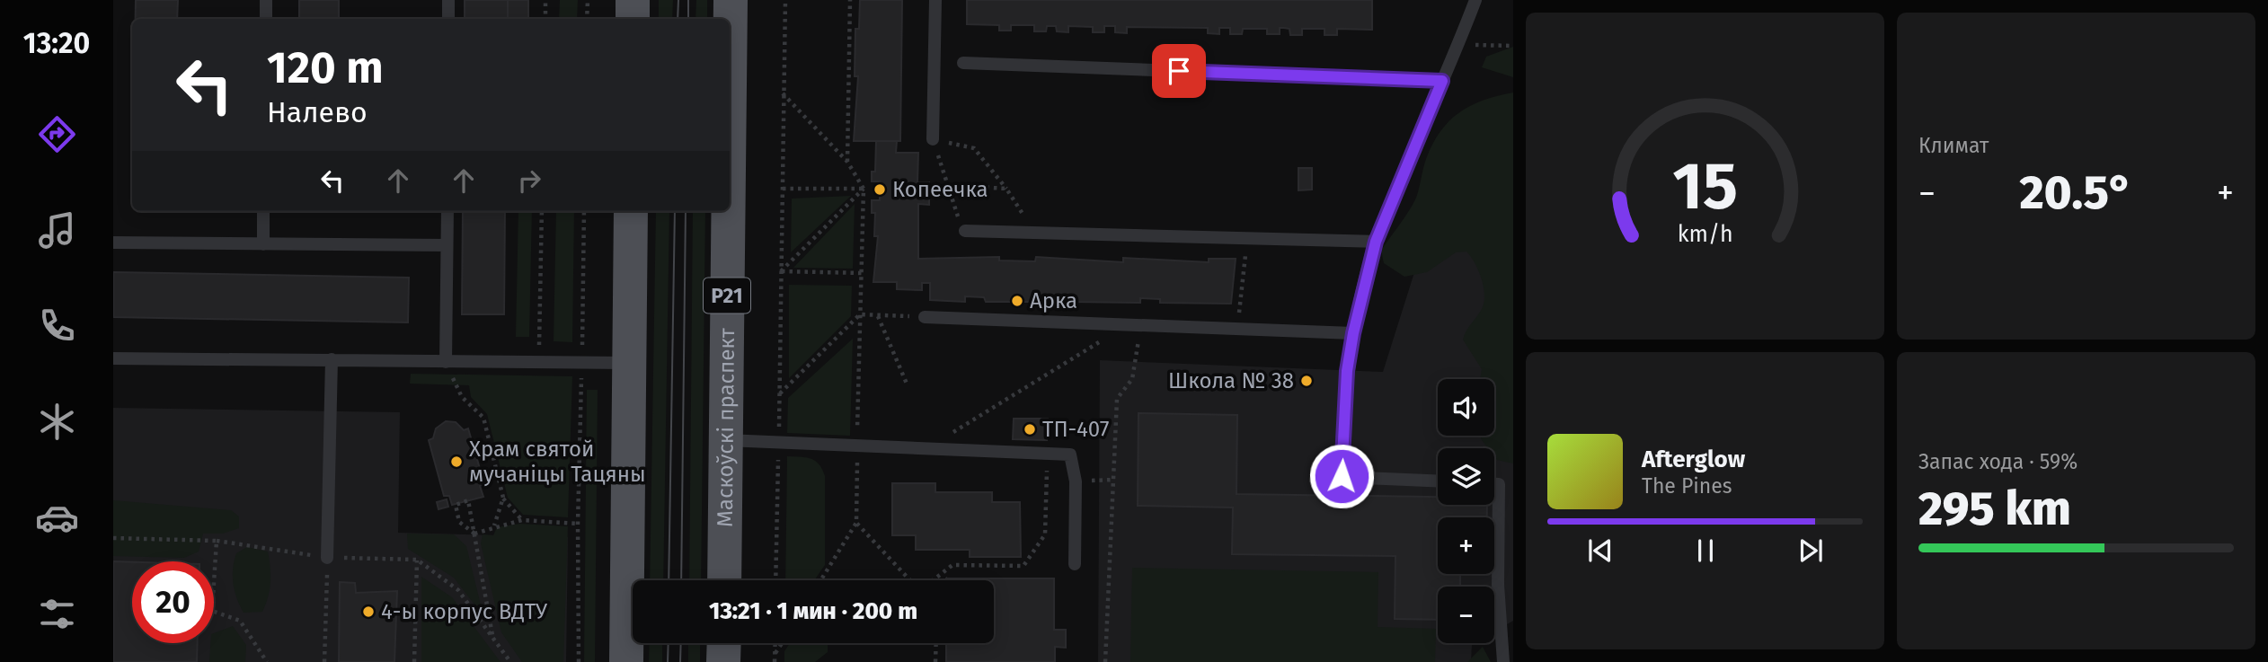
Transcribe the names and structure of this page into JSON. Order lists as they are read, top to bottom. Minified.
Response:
{"streets":{"main road":["Р21","Маскоўскі праспект"]},"places":["Копеечка","Арка","Школа № 38","ТП-407","Храм святой мучаніцы Тацяны","4-ы корпус ВДТУ"],"page":{"tabs":"13:20","tile":["Климат",["Запас хода · 59%","295 km"]],"turn":["120 m","Налево"],"heat":["−","20.5°","+"],"map_buttons":["+","−"],"song":["Afterglow","The Pines"],"limit":"20","trip":"13:21 · 1 мин · 200 m","gauge":["15","km/h"]}}
